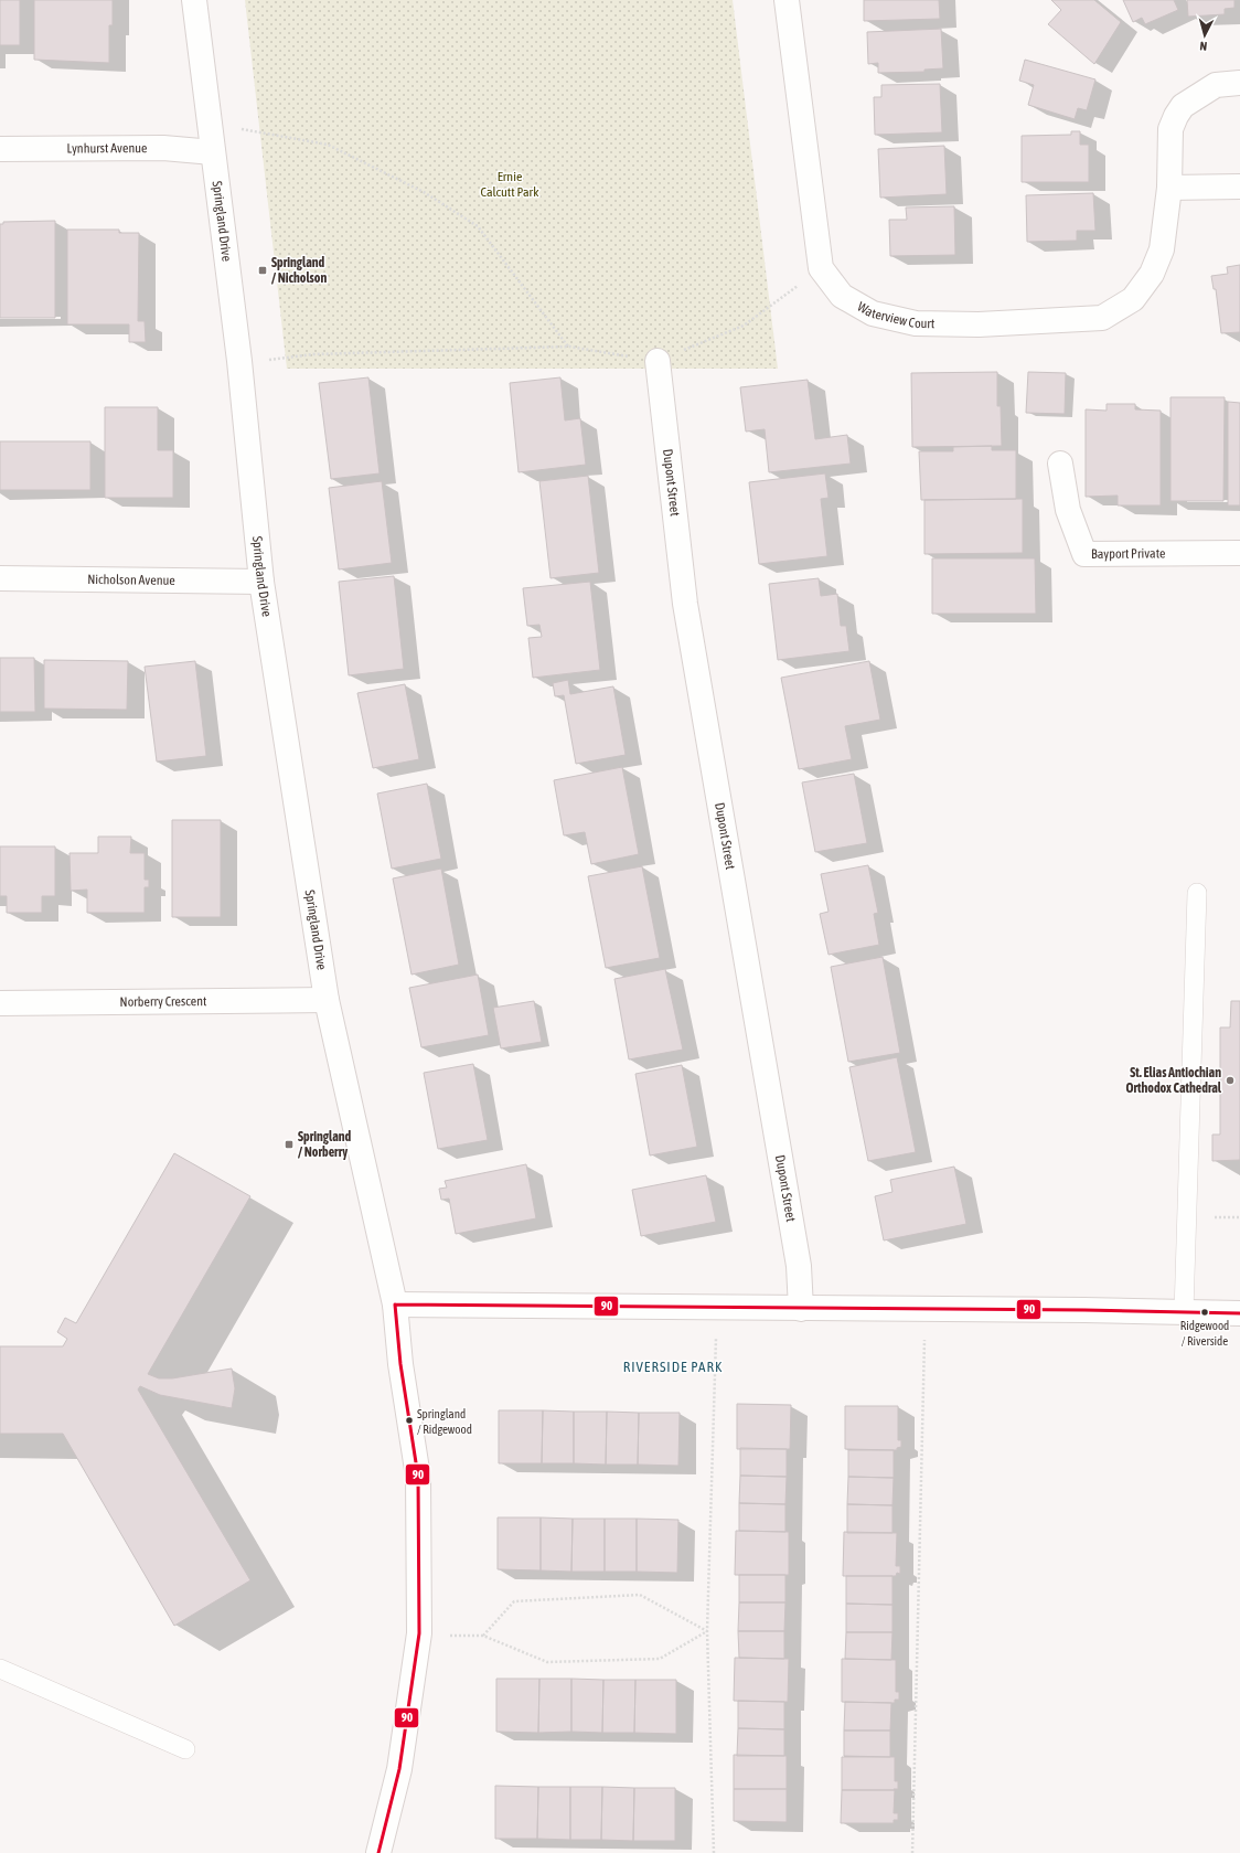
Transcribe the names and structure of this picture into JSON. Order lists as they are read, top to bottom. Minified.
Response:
{"streets":{"street":["Lynhurst Avenue","Springland Drive","Waterview Court","Dupont Street","Bayport Private","Nicholson Avenue","Norberry Crescent"]},"crossings":[["Lynhurst Avenue","Springland Drive"],["Springland Drive","Nicholson Avenue"],["Springland Drive","Norberry Crescent"]],"districts":["RIVERSIDE PARK"],"parks":["Ernie Calcutt Park"],"places":{"transit":["Springland / Nicholson","Springland / Norberry"],"other":["St. Elias Antiochian Orthodox Cathedral","Ridgewood / Riverside","Springland / Ridgewood"]},"lines":["transit line 90"],"north":"bottom"}
